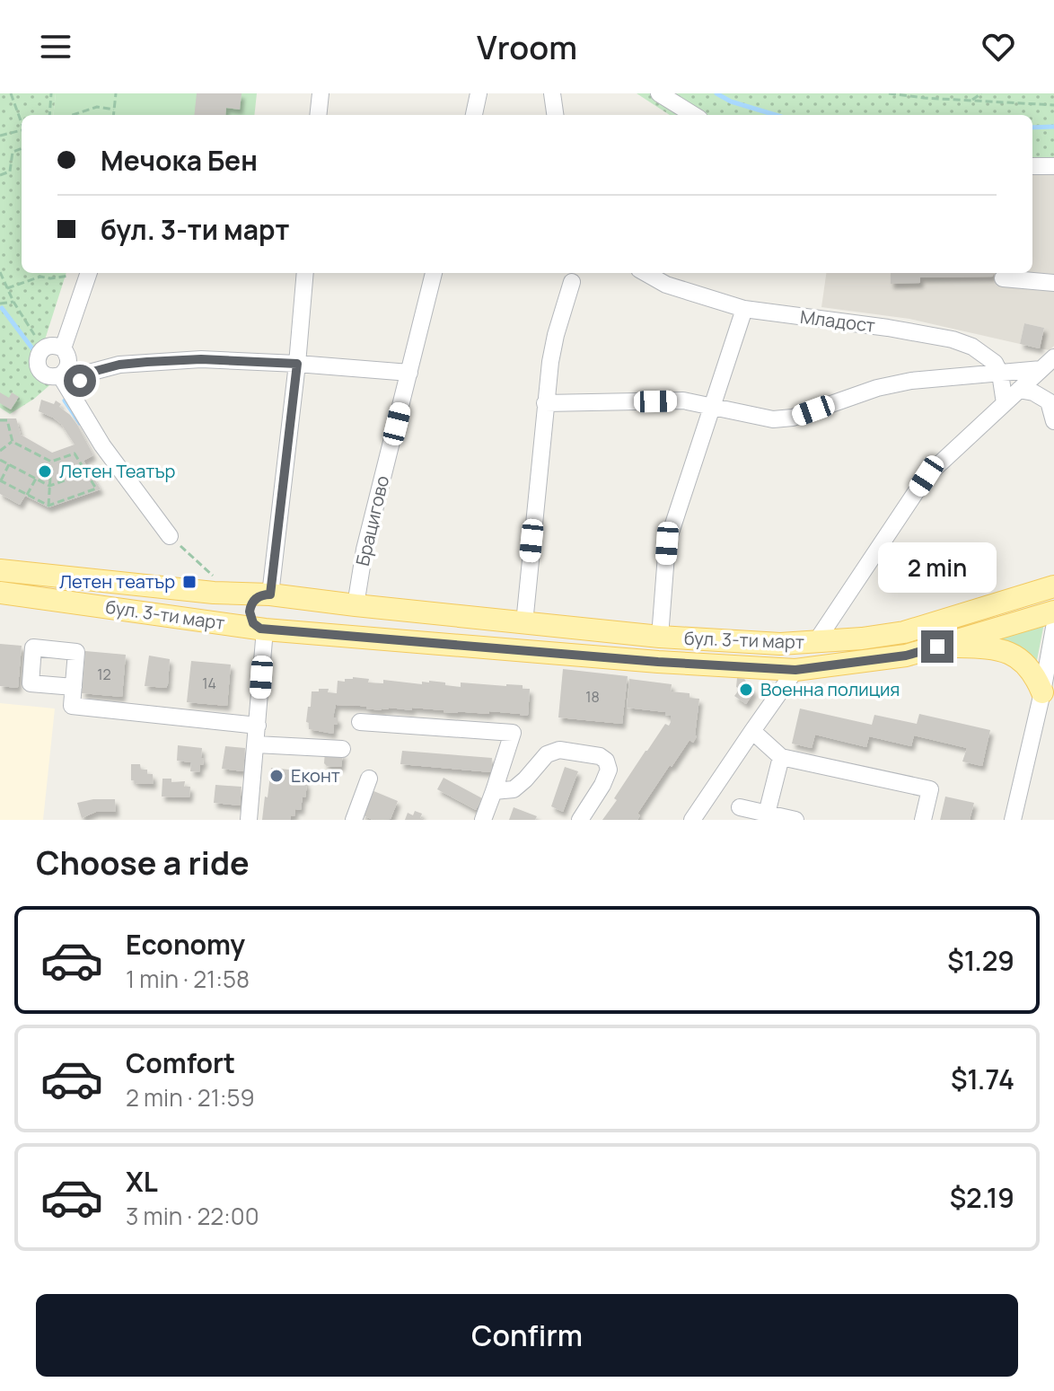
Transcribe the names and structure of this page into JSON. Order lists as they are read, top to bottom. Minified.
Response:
{"streets":{"main road":["бул. 3-ти март"],"street":["Младост","Брацигово"]},"crossings":[["Брацигово","бул. 3-ти март"]],"places":{"other":["Летен Театър","Военна полиция","Еконт"],"transit":["Летен театър"]},"house_numbers":["12","14","18"],"page":{"header":"Vroom","banner":["Мечока Бен","бул. 3-ти март"],"bubble":"2 min","heading":"Choose a ride","list":[{"name":"Economy","note":"1 min · 21:58","value":"$1.29"},{"name":"Comfort","note":"2 min · 21:59","value":"$1.74"},{"name":"XL","note":"3 min · 22:00","value":"$2.19"}],"buttons":"Confirm"}}
